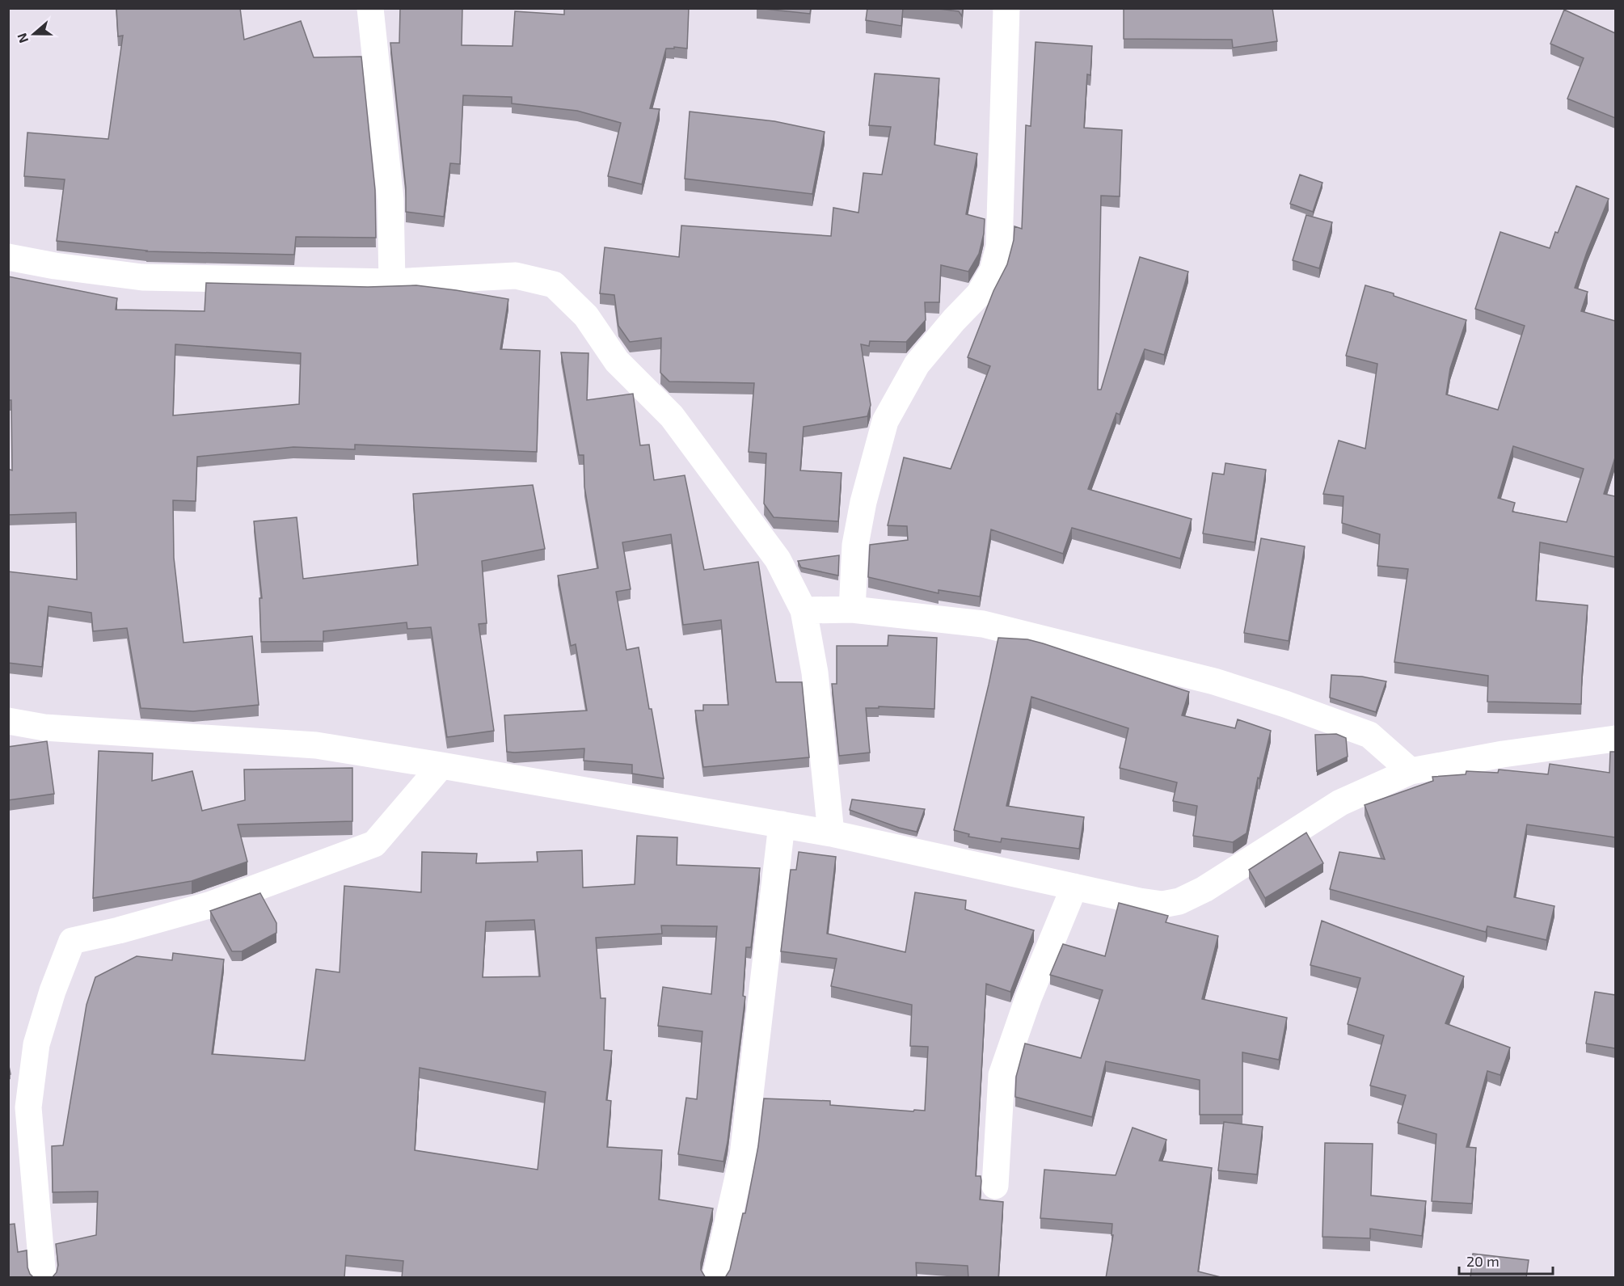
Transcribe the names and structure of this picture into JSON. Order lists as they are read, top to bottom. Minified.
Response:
{"scale_bar":"20 m","north":"left"}
